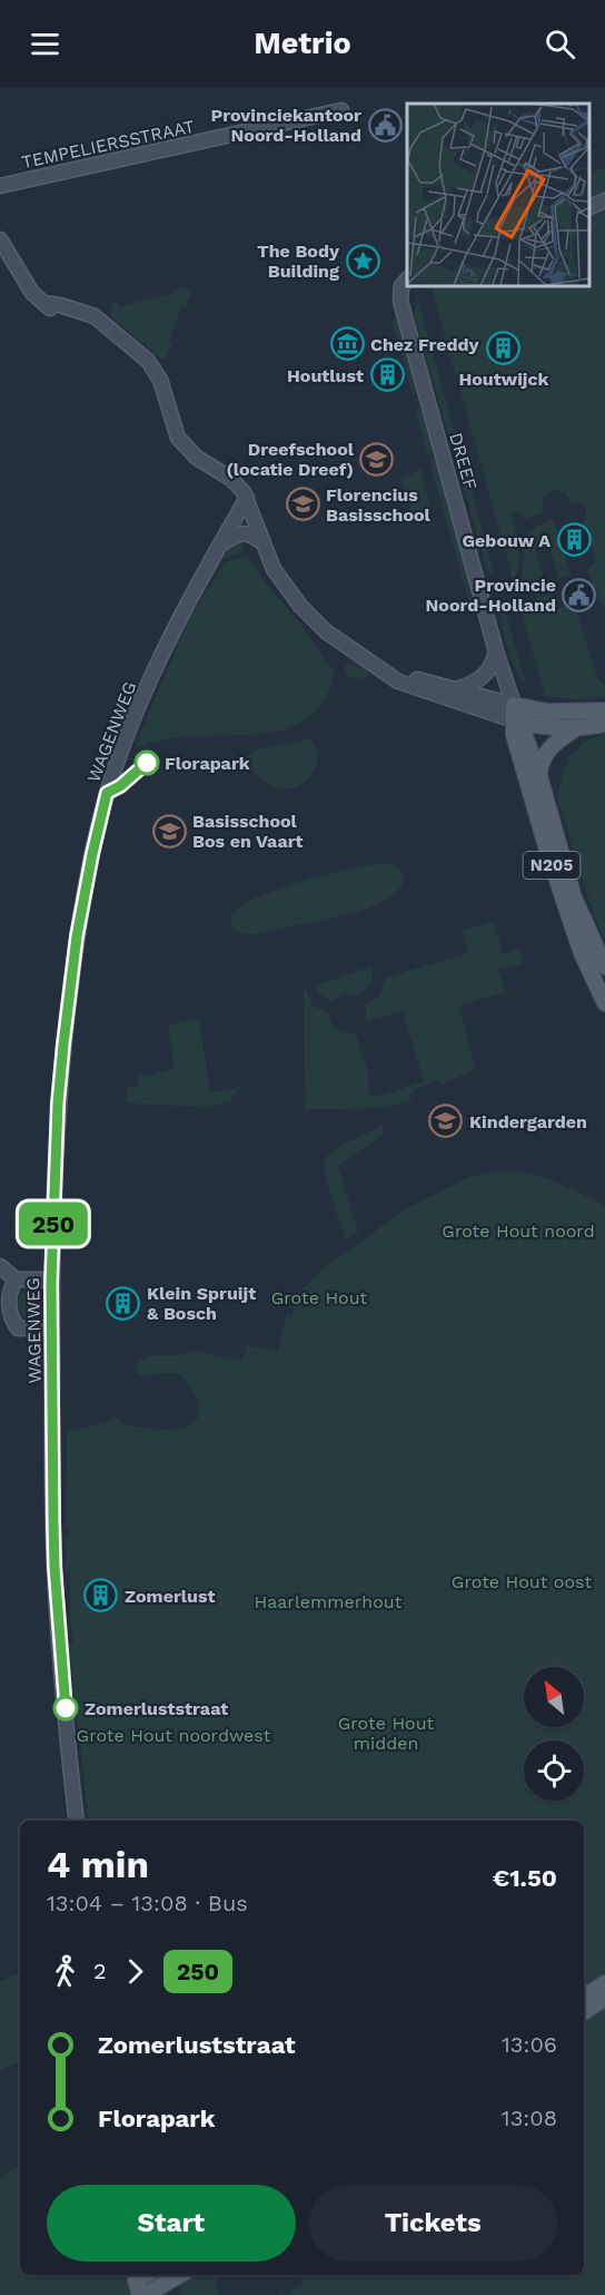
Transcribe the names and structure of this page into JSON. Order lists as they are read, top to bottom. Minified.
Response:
{"streets":{"main road":["DREEF","N205"],"street":["TEMPELIERSSTRAAT","WAGENWEG"]},"parks":["Grote Hout noord","Grote Hout","Grote Hout oost","Haarlemmerhout","Grote Hout midden","Grote Hout noordwest"],"places":{"public building":["Provinciekantoor Noord-Holland","Provincie Noord-Holland"],"place":["The Body Building"],"museum":["Chez Freddy"],"building":["Houtwijck","Houtlust","Gebouw A","Klein Spruijt & Bosch","Zomerlust"],"school or university":["Dreefschool (locatie Dreef)","Florencius Basisschool","Basisschool Bos en Vaart","Kindergarden"],"other":["Florapark","Zomerluststraat"]},"lines":["bus line 250"],"north":"top left","page":{"header":"Metrio","on_map":"250","heading":["4 min","13:04 – 13:08 · Bus","€1.50"],"legs":["2","250"],"list":[{"name":"Zomerluststraat","value":"13:06"},{"name":"Florapark","value":"13:08"}],"buttons":["Start","Tickets"]}}
